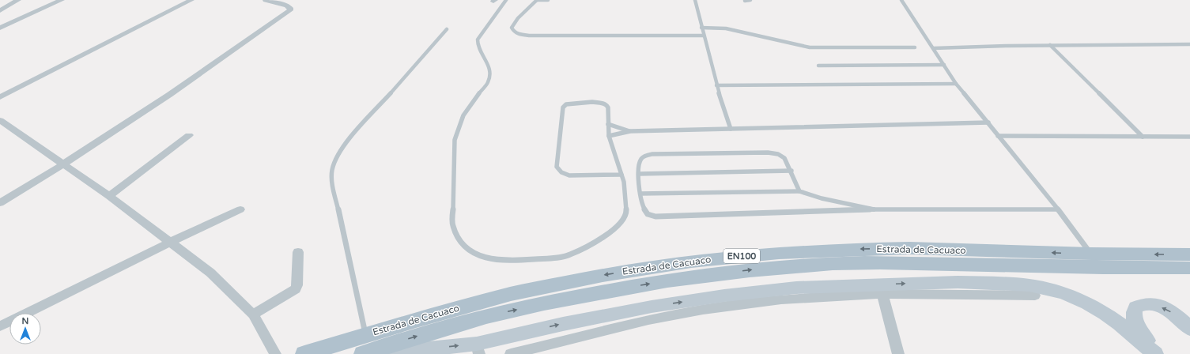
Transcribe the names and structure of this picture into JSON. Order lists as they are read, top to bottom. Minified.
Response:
{"streets":{"main road":["Estrada de Cacuaco","EN100"]},"north":"top"}
